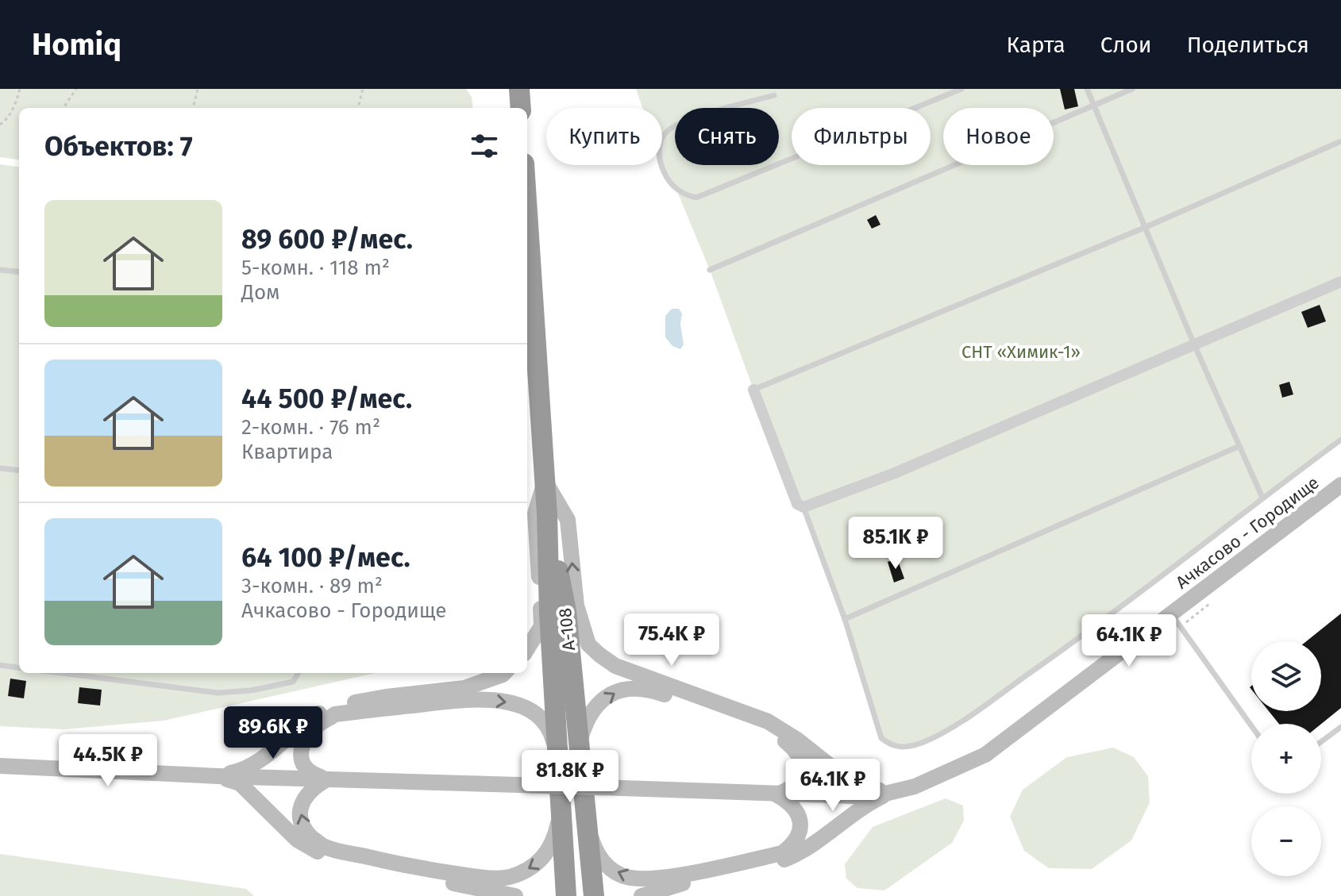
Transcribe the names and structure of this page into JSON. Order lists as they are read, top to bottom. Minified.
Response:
{"streets":{"highway":["А-108"],"street":["Ачкасово - Городище"]},"parks":["СНТ «Химик-1»"],"page":{"header":"Homiq","nav":["Карта","Слои","Поделиться"],"chip":["Купить","Снять","Фильтры","Новое"],"heading":"Объектов: 7","list":[{"name":"89 600 ₽/мес.","note":"5-комн. · 118 m² · Дом"},{"name":"44 500 ₽/мес.","note":"2-комн. · 76 m² · Квартира"},{"name":"64 100 ₽/мес.","note":"3-комн. · 89 m² · Ачкасово - Городище"}],"price":["85.1K ₽","75.4K ₽","64.1K ₽","89.6K ₽","44.5K ₽","81.8K ₽","64.1K ₽"],"map_buttons":["+","−"]}}
